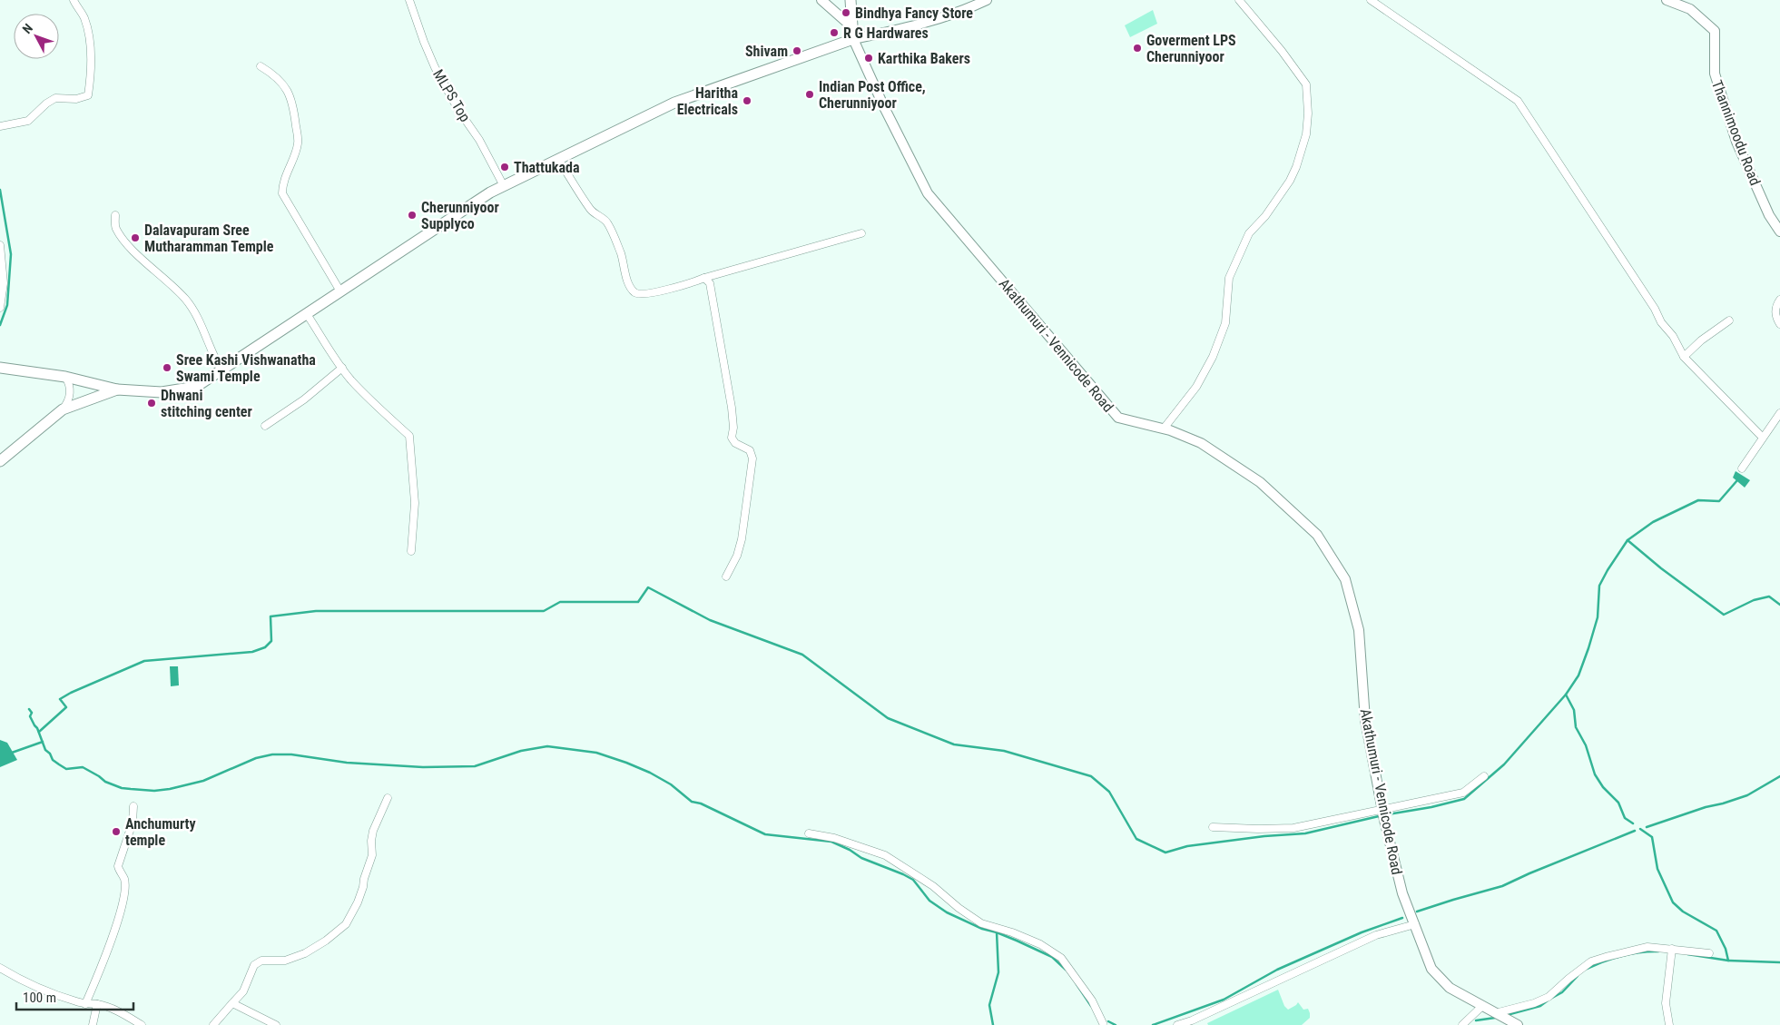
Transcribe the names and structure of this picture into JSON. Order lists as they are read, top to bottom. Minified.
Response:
{"streets":{"street":["MLPS Top","Thannimoodu Road","Akathumuri - Vennicode Road"]},"places":["Bindhya Fancy Store","R G Hardwares","Goverment LPS Cherunniyoor","Shivam","Karthika Bakers","Indian Post Office, Cherunniyoor","Haritha Electricals","Thattukada","Cherunniyoor Supplyco","Dalavapuram Sree Mutharamman Temple","Sree Kashi Vishwanatha Swami Temple","Dhwani stitching center","Anchumurty temple"],"scale_bar":"100 m","north":"top left"}
